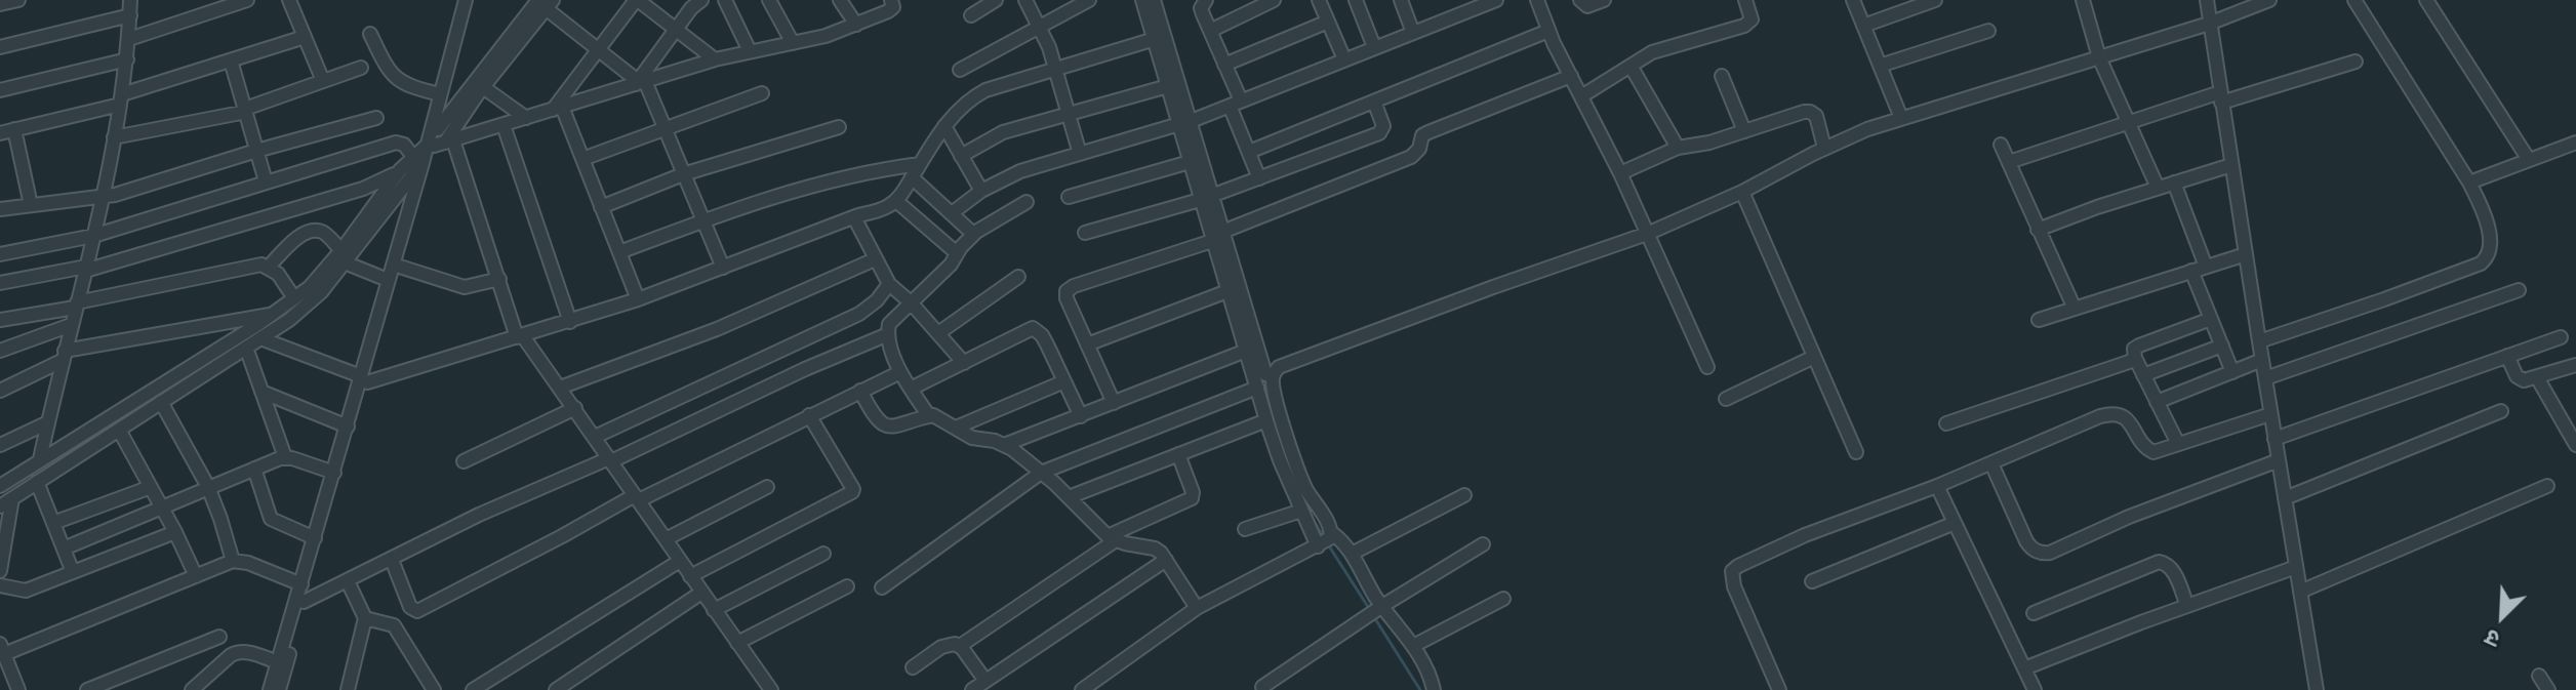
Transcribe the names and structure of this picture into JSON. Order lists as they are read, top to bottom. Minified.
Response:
{"north":"bottom left"}
